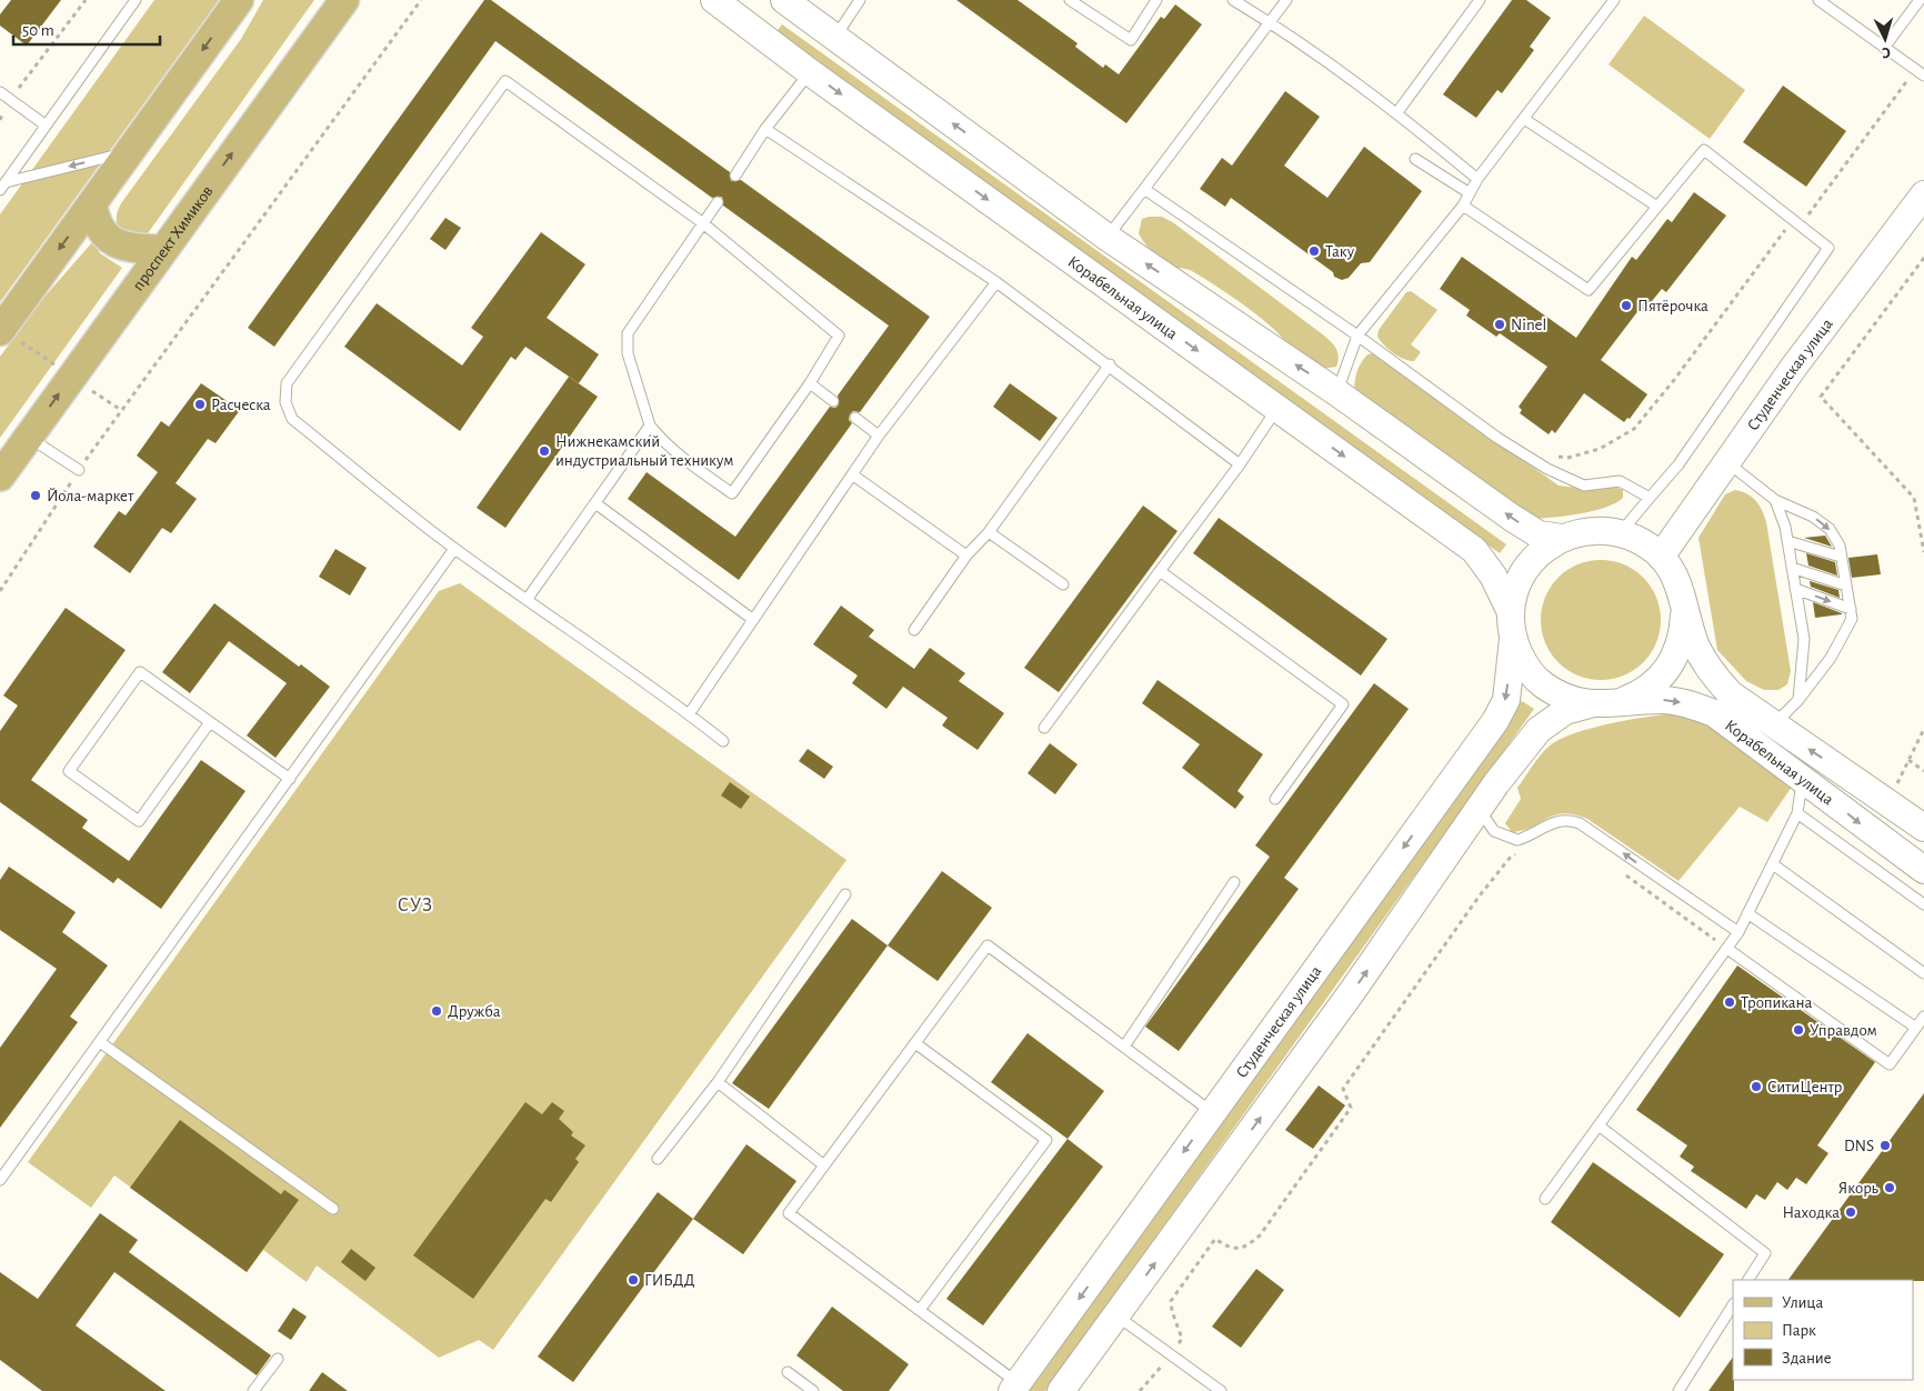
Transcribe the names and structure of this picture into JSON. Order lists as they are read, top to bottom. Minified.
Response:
{"streets":{"main road":["проспект Химиков","Корабельная улица","Студенческая улица"]},"crossings":[["Корабельная улица","Студенческая улица"]],"districts":["СУЗ"],"places":["Таку","Пятёрочка","Ninel","Расческа","Нижнекамский индустриальный техникум","Йола-маркет","Тропикана","Дружба","Управдом","СитиЦентр","DNS","Якорь","Находка","ГИБДД"],"legend":["Улица","Парк","Здание"],"scale_bar":"50 m","north":"bottom"}
